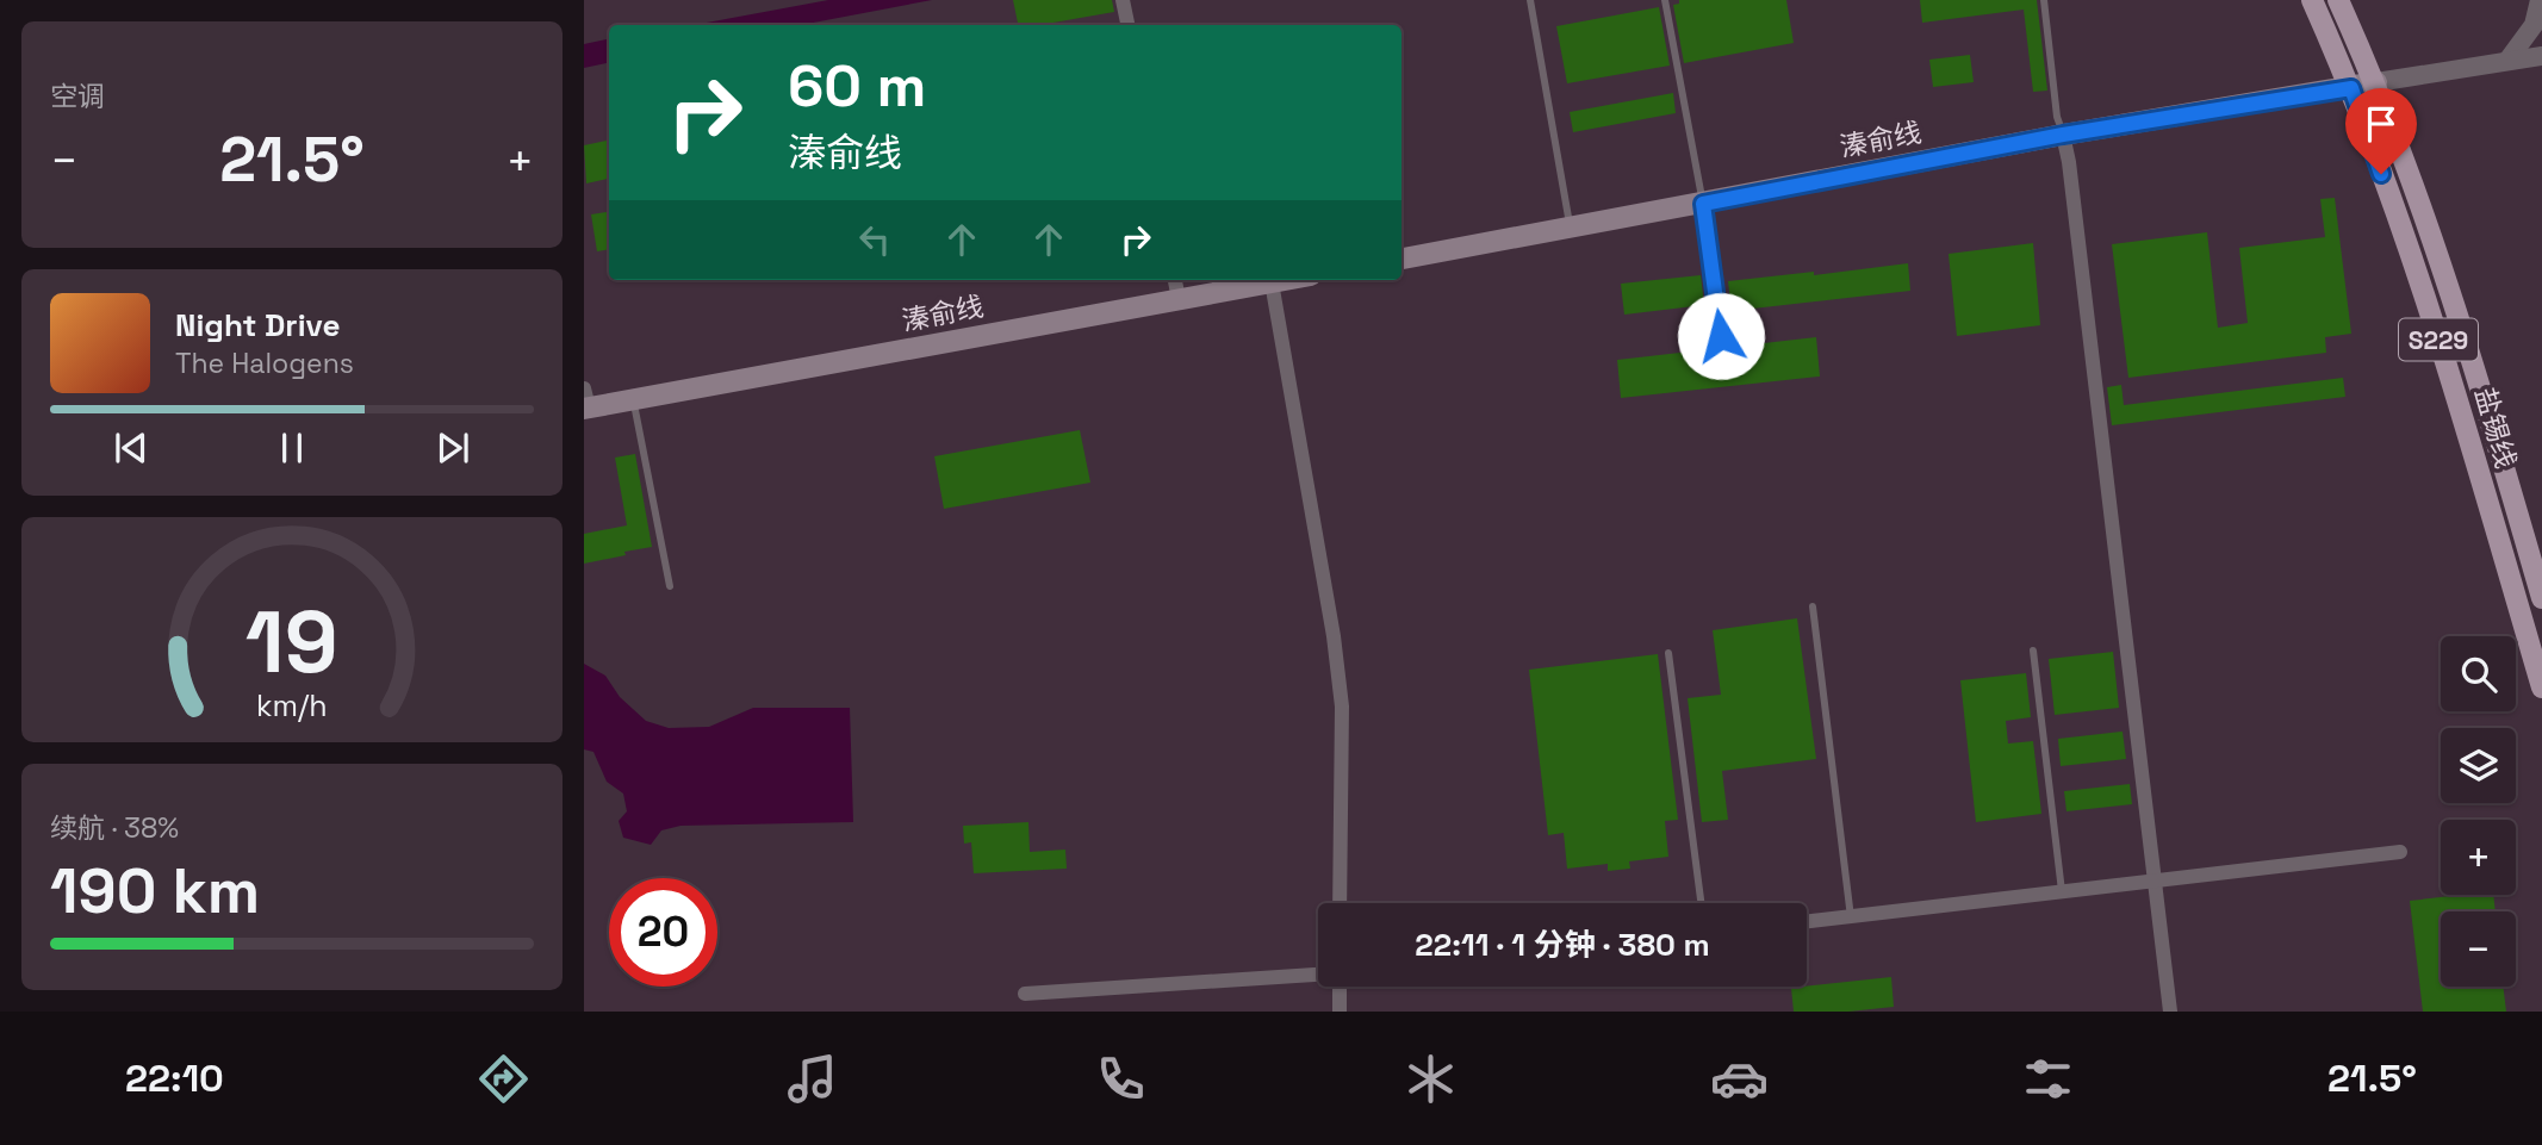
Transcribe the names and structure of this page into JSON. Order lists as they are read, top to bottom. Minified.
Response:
{"streets":{"main road":["溱俞线","S229","盐锡线"]},"crossings":[["溱俞线","盐锡线"]],"page":{"tile":["空调",["续航 · 38%","190 km"]],"turn":["60 m","溱俞线"],"heat":["−","21.5°","+"],"song":["Night Drive","The Halogens"],"map_buttons":["+","−"],"limit":"20","trip":"22:11 · 1 分钟 · 380 m","tabs":["22:10","21.5°"],"gauge":["19","km/h"]}}
